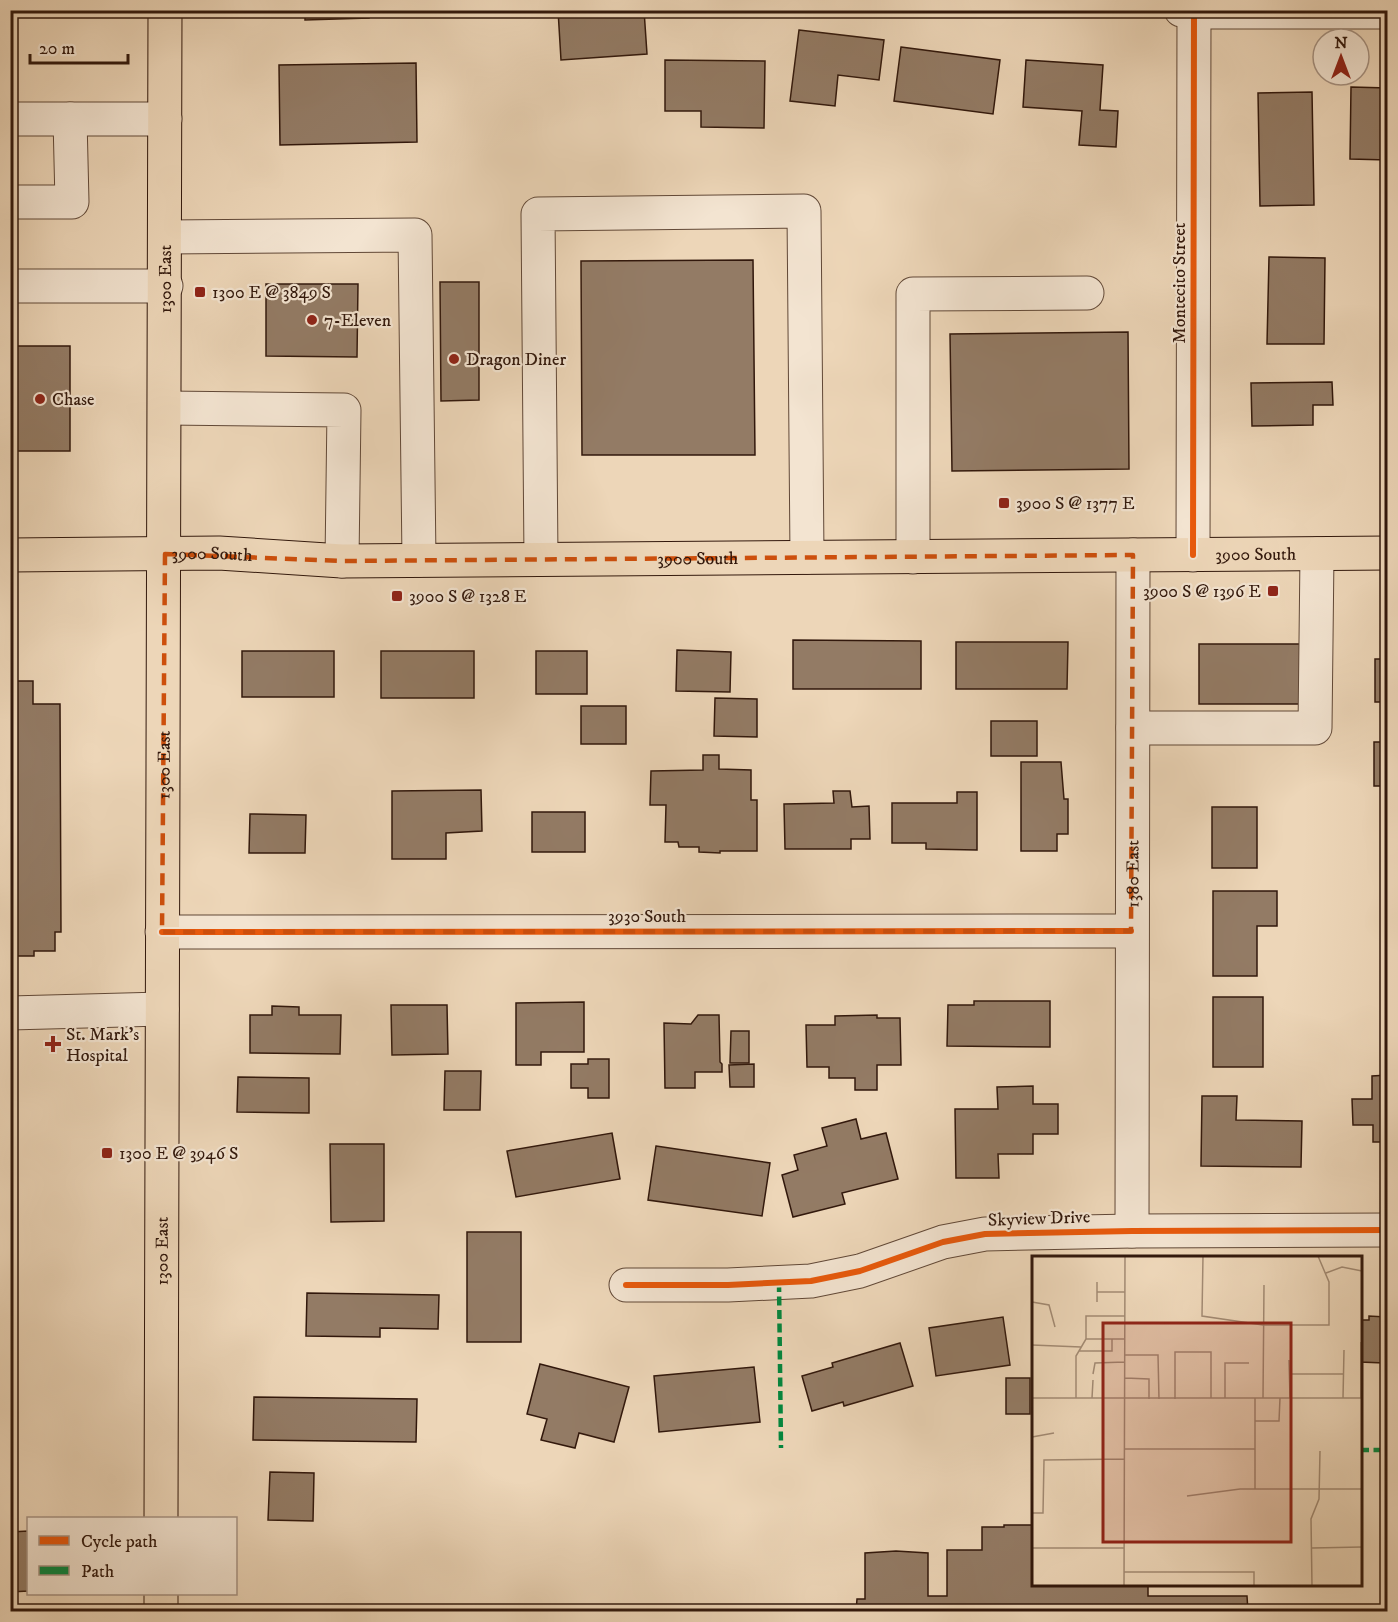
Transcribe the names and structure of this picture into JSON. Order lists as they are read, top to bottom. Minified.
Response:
{"streets":{"main road":["1300 East","3900 South"],"street":["Montecito Street","1380 East","3930 South","Skyview Drive"]},"crossings":[["1300 East","3900 South"],["1300 East","3930 South"],["Montecito Street","3900 South"],["3900 South","1380 East"],["1380 East","3930 South"],["1380 East","Skyview Drive"]],"places":{"transit":["1300 E @ 3849 S","3900 S @ 1377 E","3900 S @ 1396 E","3900 S @ 1328 E","1300 E @ 3946 S"],"other":["7-Eleven","Dragon Diner","Chase"],"health":["St. Mark's Hospital"]},"legend":["Cycle path","Path"],"scale_bar":"20 m","north":"top"}
